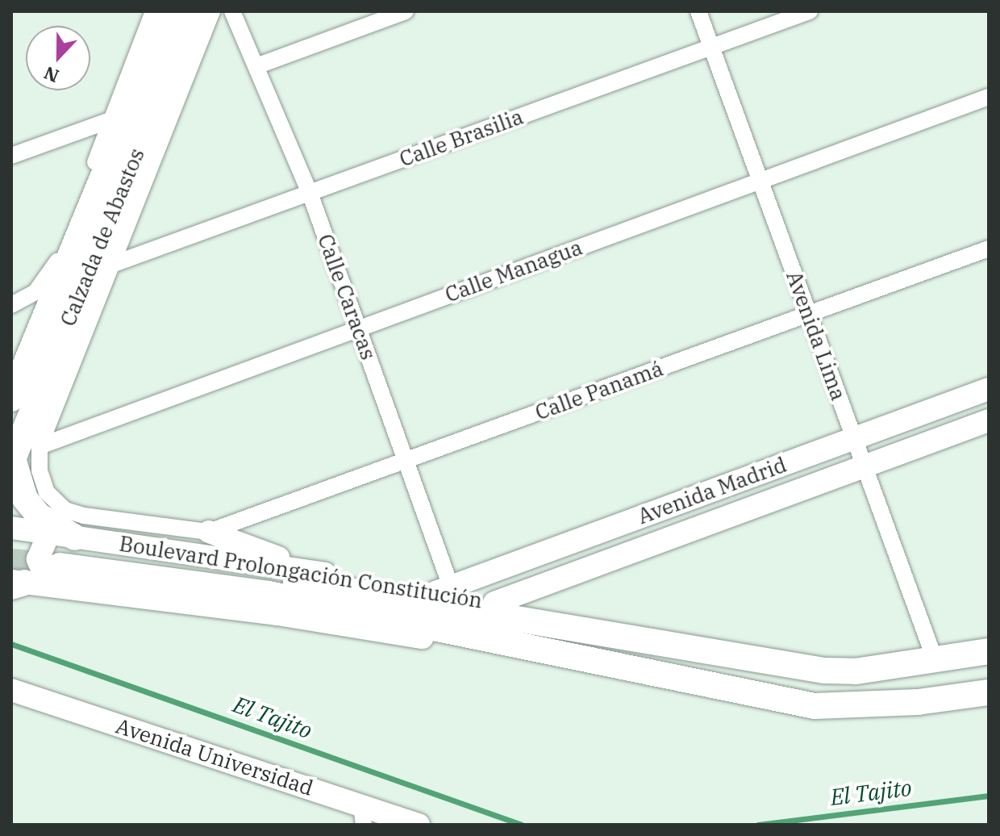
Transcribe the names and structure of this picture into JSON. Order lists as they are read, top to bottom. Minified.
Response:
{"streets":{"main road":["Calzada de Abastos","Boulevard Prolongación Constitución"],"street":["Calle Brasilia","Calle Managua","Calle Caracas","Avenida Lima","Calle Panamá","Avenida Madrid","Avenida Universidad"]},"crossings":[["Calle Brasilia","Calle Caracas"],["Calle Brasilia","Avenida Lima"],["Calle Managua","Calle Caracas"],["Calle Managua","Avenida Lima"],["Calle Caracas","Calle Panamá"],["Calle Caracas","Avenida Madrid"],["Calle Caracas","Boulevard Prolongación Constitución"],["Avenida Lima","Calle Panamá"],["Avenida Lima","Avenida Madrid"],["Avenida Lima","Boulevard Prolongación Constitución"],["Avenida Madrid","Boulevard Prolongación Constitución"]],"water":["El Tajito"],"north":"bottom"}
